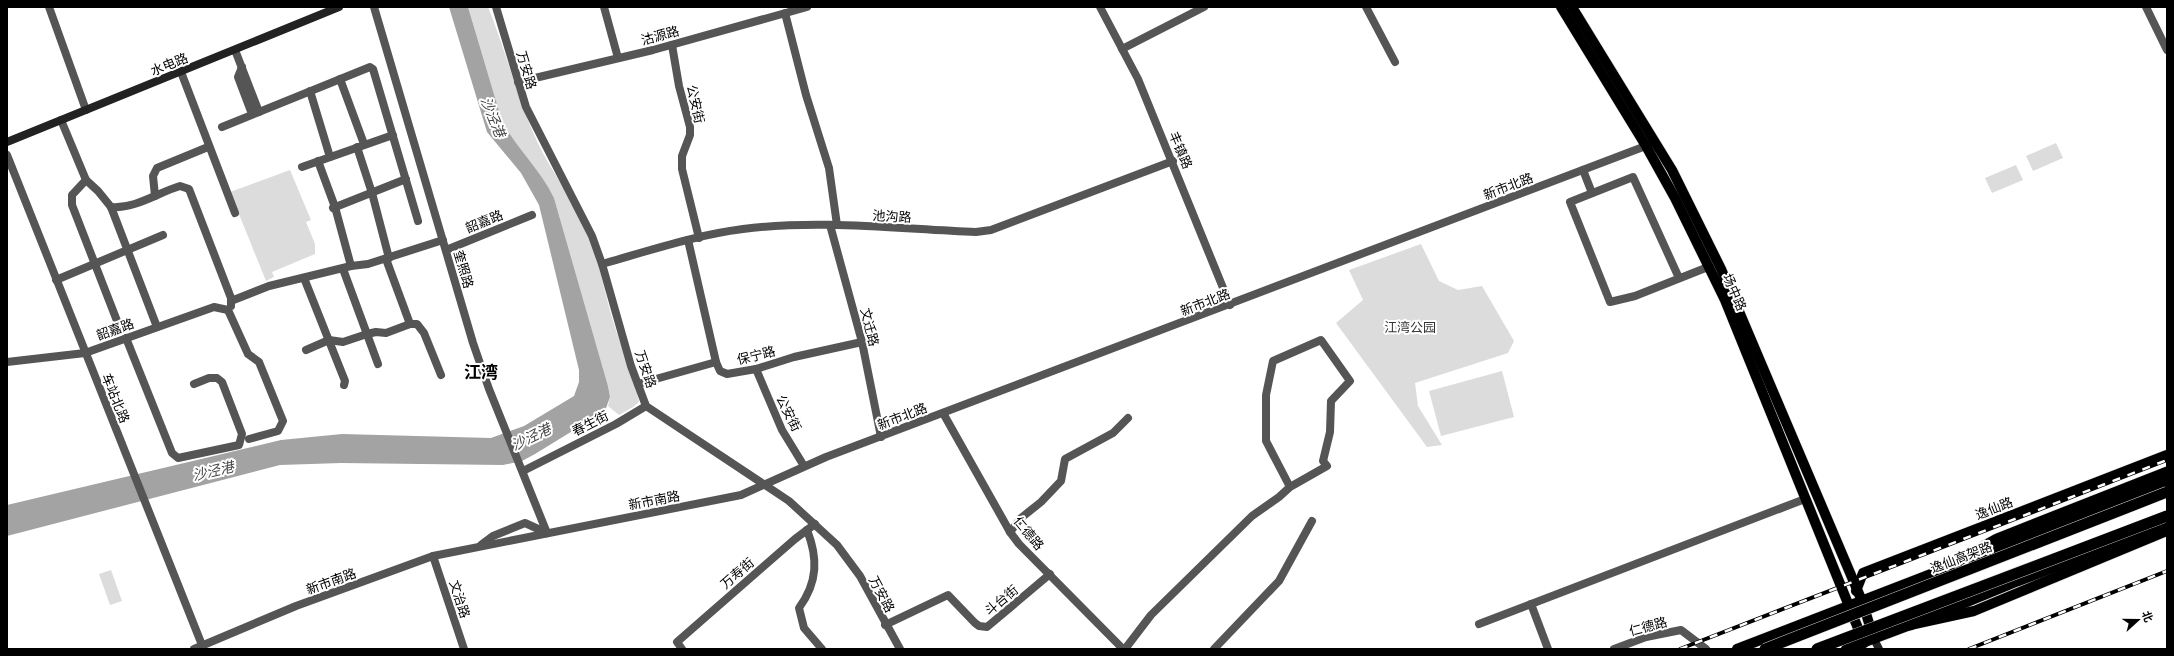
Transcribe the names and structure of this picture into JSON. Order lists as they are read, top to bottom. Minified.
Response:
{"streets":{"highway":["逸仙高架路"],"main road":["水电路","场中路","逸仙路"],"street":["沽源路","万安路","公安街","丰镇路","新市北路","池沟路","韶嘉路","奎照路","文迁路","保宁路","车站北路","春生街","新市南路","仁德路","万寿街","文治路","斗台街"]},"crossings":[["沽源路","万安路"],["沽源路","公安街"],["沽源路","文迁路"],["万安路","新市北路"],["万安路","池沟路"],["万安路","春生街"],["万安路","新市南路"],["万安路","万寿街"],["万安路","斗台街"],["公安街","新市北路"],["公安街","池沟路"],["公安街","保宁路"],["丰镇路","新市北路"],["丰镇路","池沟路"],["新市北路","场中路"],["新市北路","文迁路"],["新市北路","新市南路"],["新市北路","仁德路"],["池沟路","文迁路"],["韶嘉路","奎照路"],["韶嘉路","车站北路"],["奎照路","春生街"],["奎照路","新市南路"],["场中路","逸仙路"],["文迁路","保宁路"],["车站北路","新市南路"],["新市南路","文治路"],["仁德路","斗台街"]],"districts":["江湾"],"water":["沙泾港"],"parks":["江湾公园"],"north":"right"}
